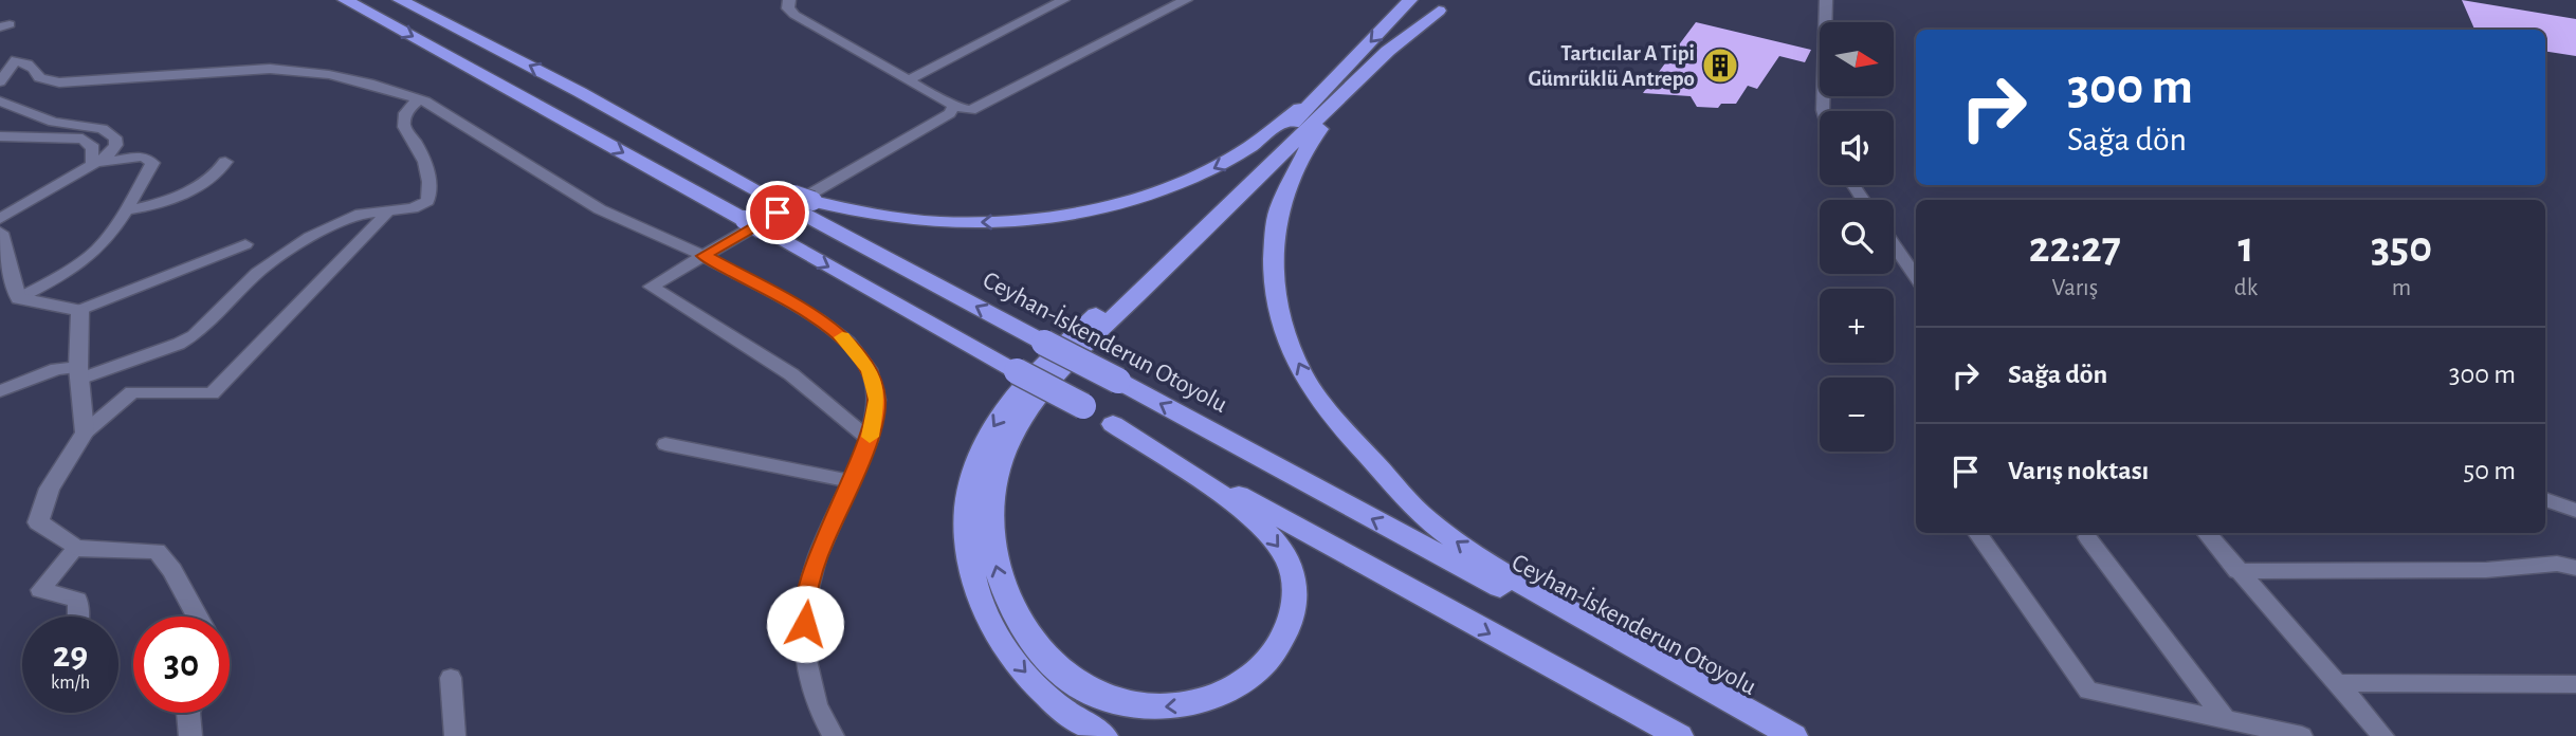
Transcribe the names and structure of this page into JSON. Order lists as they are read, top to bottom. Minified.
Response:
{"streets":{"highway":["Ceyhan-İskenderun Otoyolu"]},"places":{"building":["Tartıcılar A Tipi Gümrüklü Antrepo"]},"north":"right","page":{"map_buttons":["+","−"],"turn":["300 m","Sağa dön"],"eta":["22:27","Varış","1","dk","350","m"],"list":[{"name":"Sağa dön","value":"300 m"},{"name":"Varış noktası","value":"50 m"}],"speed":"29 km/h","limit":"30"}}
